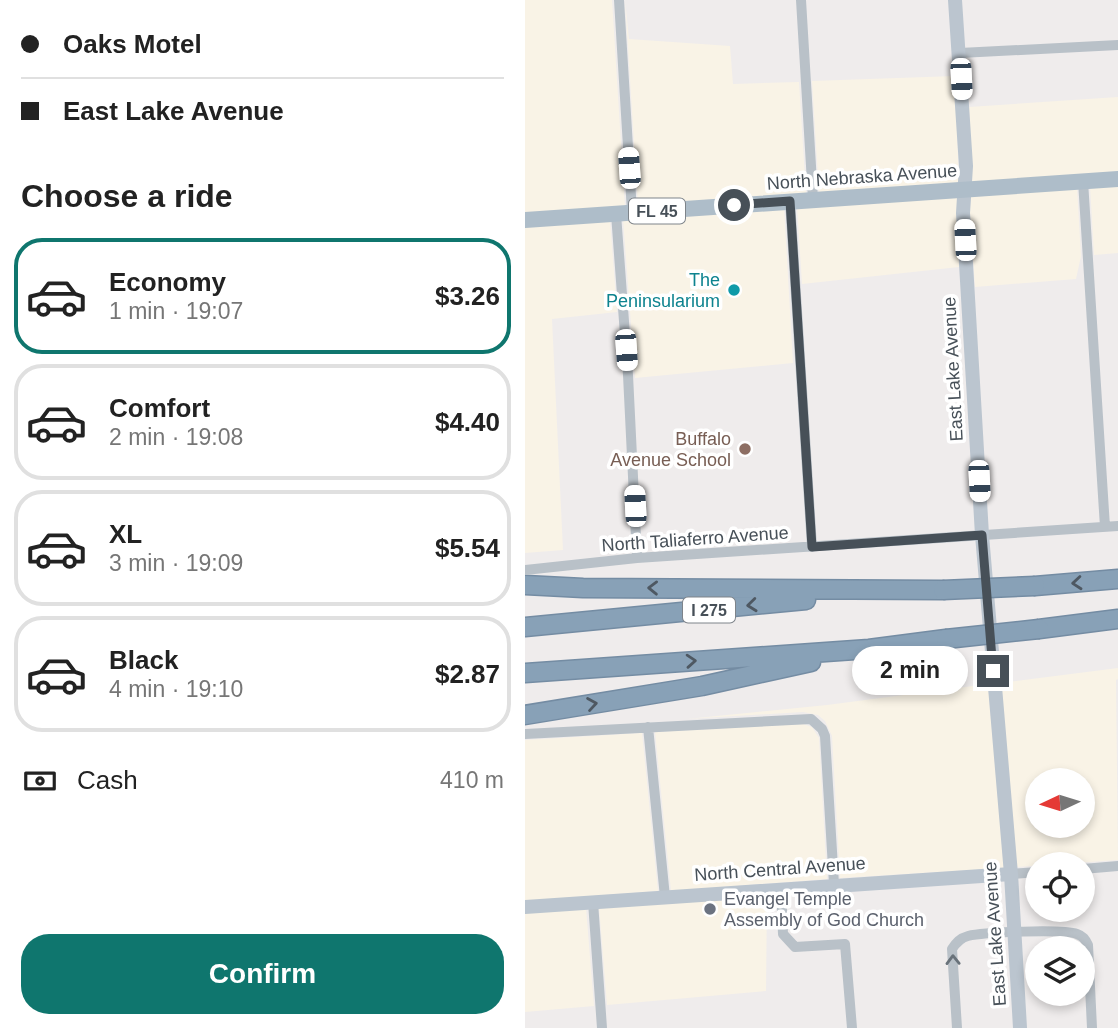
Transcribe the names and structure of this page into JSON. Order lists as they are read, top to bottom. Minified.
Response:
{"streets":{"highway":["I 275"],"main road":["North Nebraska Avenue","FL 45"],"street":["East Lake Avenue","North Taliaferro Avenue","North Central Avenue"]},"crossings":[["North Nebraska Avenue","East Lake Avenue"],["East Lake Avenue","North Taliaferro Avenue"],["East Lake Avenue","North Central Avenue"]],"places":["The Peninsularium","Buffalo Avenue School","Evangel Temple Assembly of God Church"],"north":"left","page":{"banner":["Oaks Motel","East Lake Avenue"],"heading":"Choose a ride","list":[{"name":"Economy","note":"1 min · 19:07","value":"$3.26"},{"name":"Comfort","note":"2 min · 19:08","value":"$4.40"},{"name":"XL","note":"3 min · 19:09","value":"$5.54"},{"name":"Black","note":"4 min · 19:10","value":"$2.87"}],"bubble":"2 min","pay":["Cash","410 m"],"buttons":"Confirm"}}
